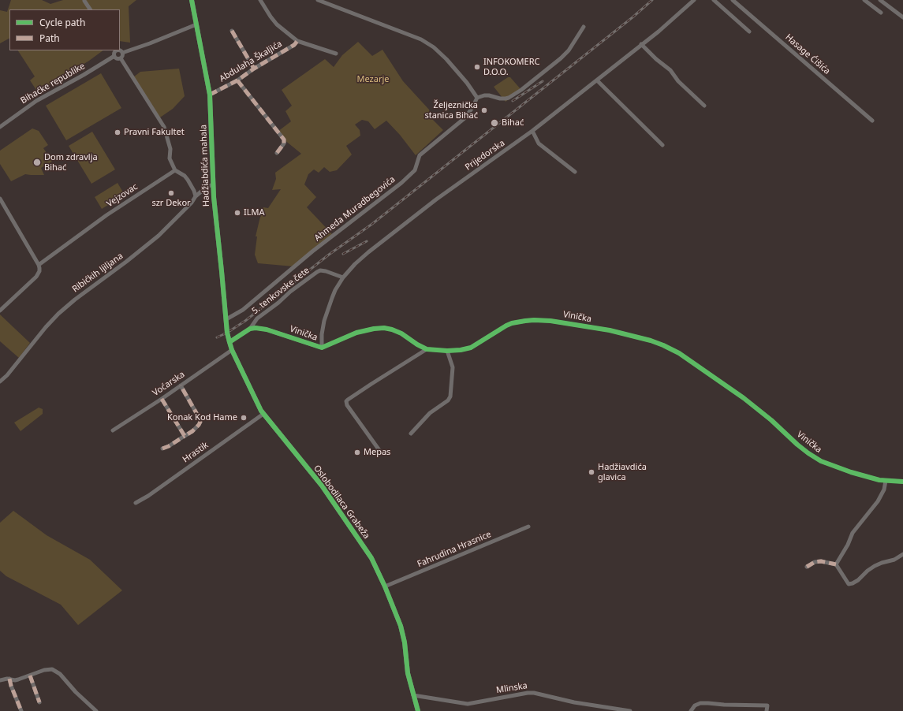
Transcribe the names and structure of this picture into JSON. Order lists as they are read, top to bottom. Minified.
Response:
{"streets":{"street":["Hasage Ćišića","Abdulaha Škaljića","Bihaćke republike","Prijedorska","Hadžiabdića mahala","Vejzovac","Ahmeda Muradbegovića","Ribićkih ljiljana","5. tenkovske čete","Vinička","Voćarska","Hrastik","Oslobodilaca Grabeža","Fahrudina Hrasnice","Mlinska"]},"crossings":[["Abdulaha Škaljića","Hadžiabdića mahala"],["Prijedorska","5. tenkovske čete"],["Prijedorska","Vinička"],["Hadžiabdića mahala","Ahmeda Muradbegovića"],["Hadžiabdića mahala","Ribićkih ljiljana"],["Hadžiabdića mahala","Oslobodilaca Grabeža"],["5. tenkovske čete","Vinička"],["Voćarska","Oslobodilaca Grabeža"],["Hrastik","Oslobodilaca Grabeža"],["Oslobodilaca Grabeža","Fahrudina Hrasnice"],["Oslobodilaca Grabeža","Mlinska"]],"parks":["Mezarje"],"places":["INFOKOMERC D.O.O.","Željeznička stanica Bihać","Bihać","Pravni Fakultet","Dom zdravlja Bihać","szr Dekor","ILMA","Konak Kod Hame","Mepas","Hadžiavdića glavica"],"legend":["Cycle path","Path"]}
